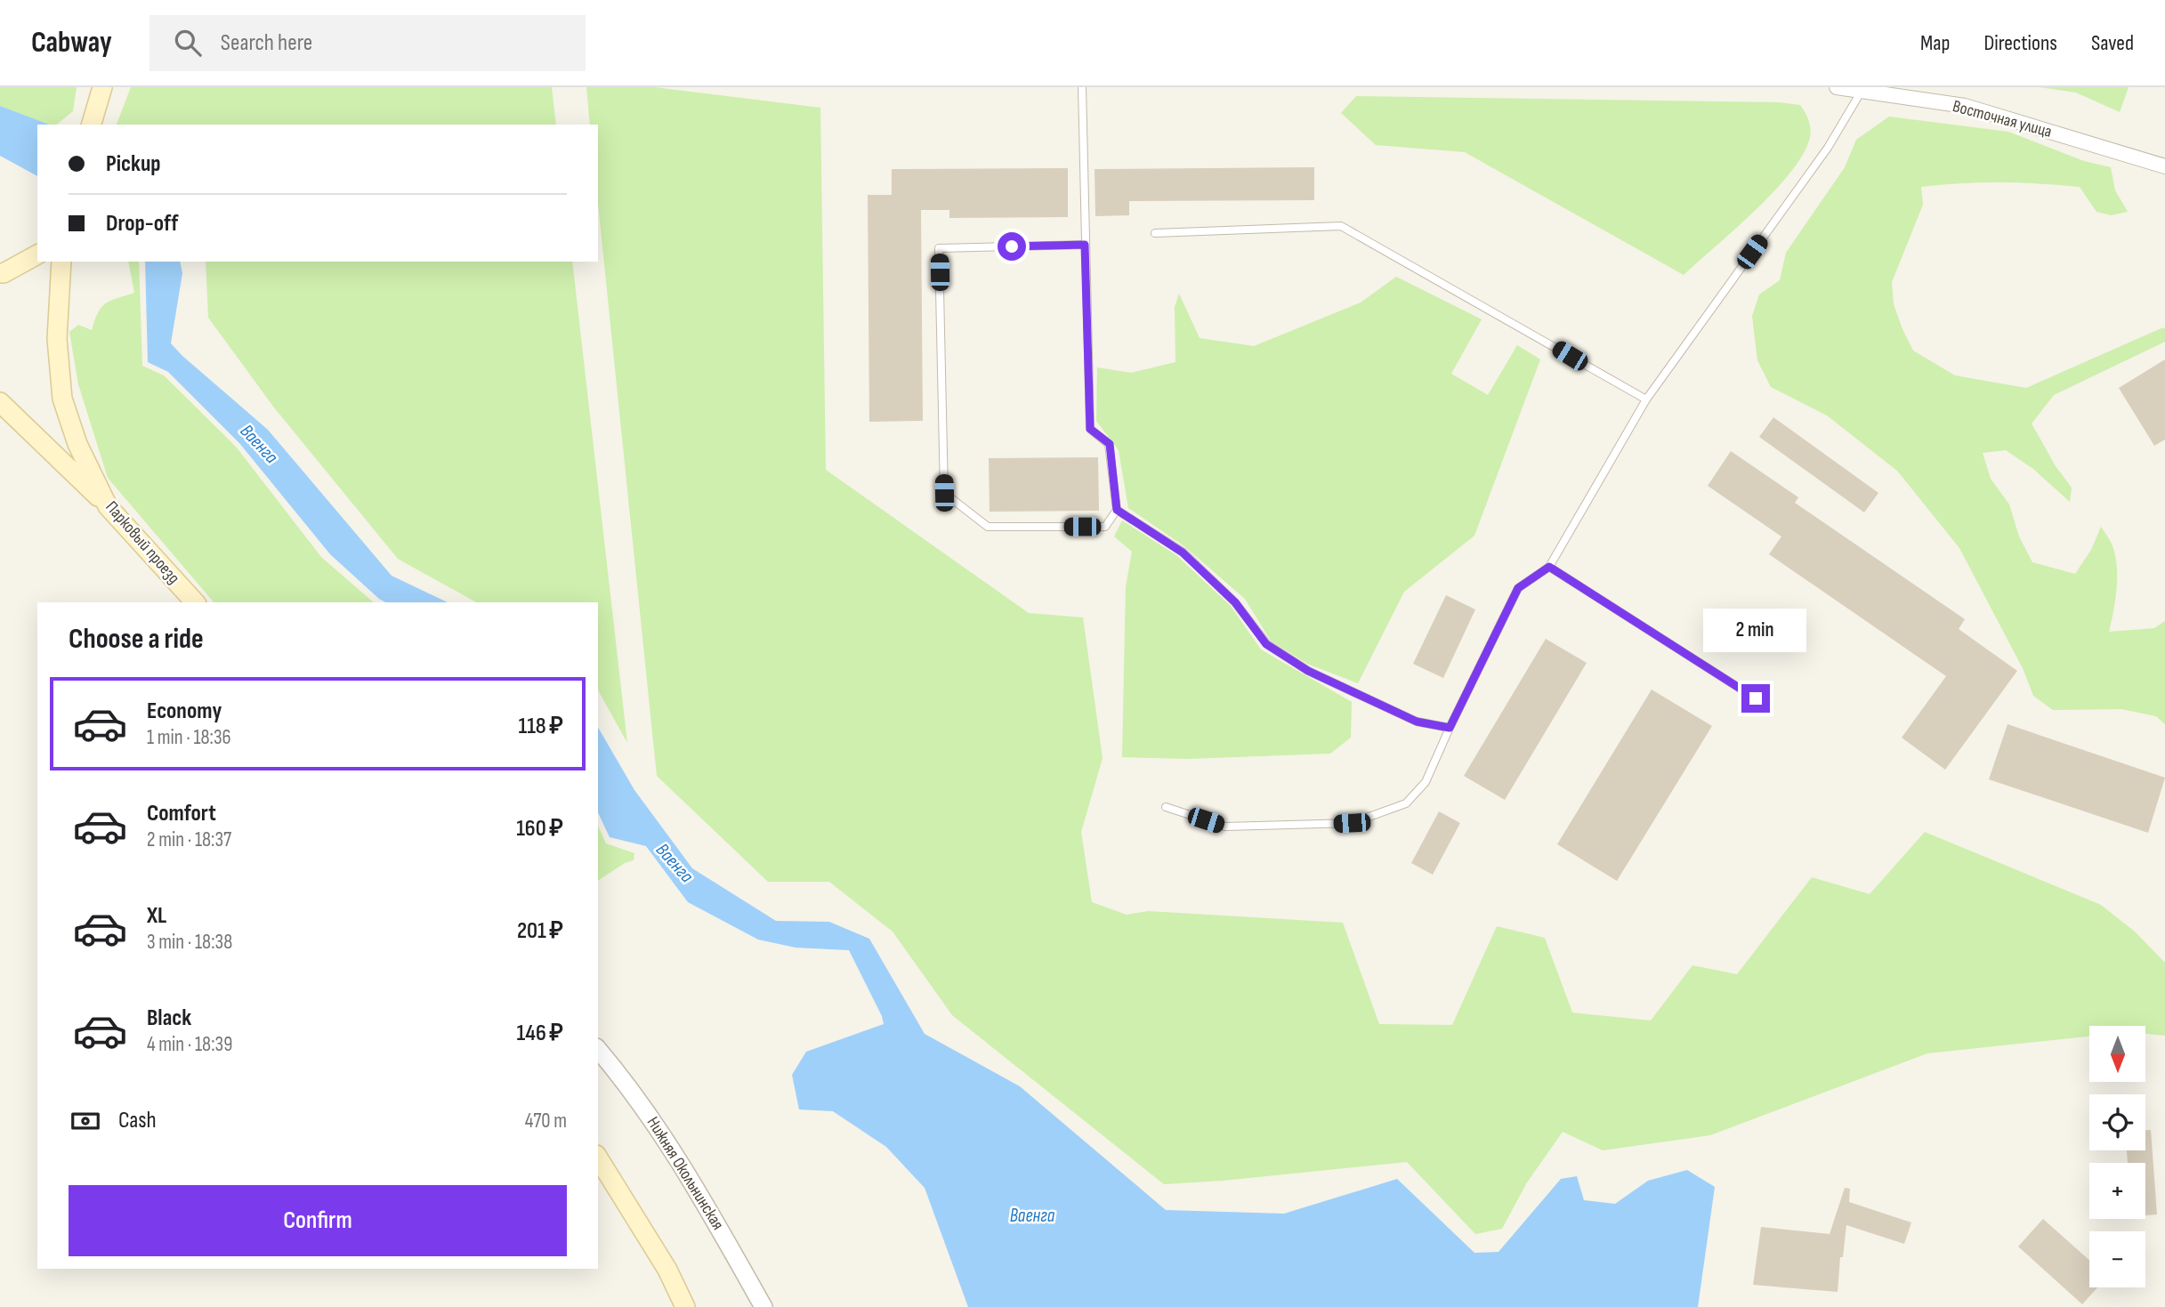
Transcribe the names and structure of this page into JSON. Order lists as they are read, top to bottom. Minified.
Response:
{"streets":{"main road":["Парковый проезд"],"street":["Восточная улица","Нижняя Окольнинская"]},"water":["Ваенга"],"north":"bottom","page":{"header":"Cabway","search":"Search here","nav":["Map","Directions","Saved"],"banner":["Pickup","Drop-off"],"heading":"Choose a ride","bubble":"2 min","list":[{"name":"Economy","note":"1 min · 18:36","value":"118 ₽"},{"name":"Comfort","note":"2 min · 18:37","value":"160 ₽"},{"name":"XL","note":"3 min · 18:38","value":"201 ₽"},{"name":"Black","note":"4 min · 18:39","value":"146 ₽"}],"map_buttons":["+","−"],"pay":["Cash","470 m"],"buttons":"Confirm"}}
